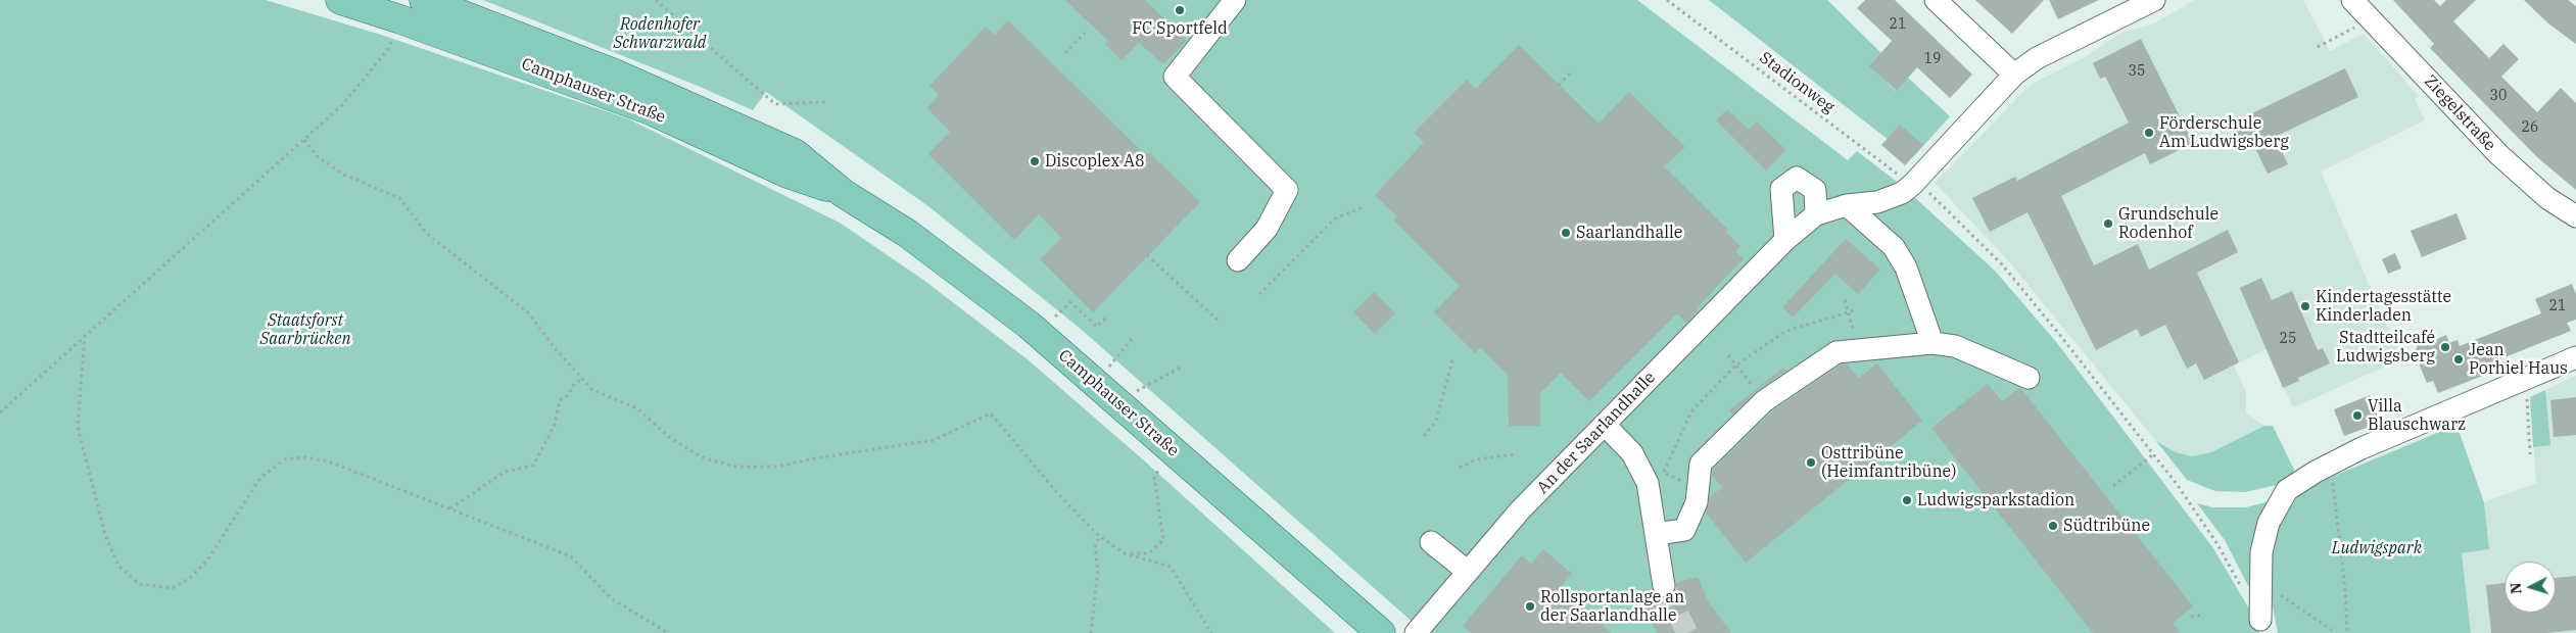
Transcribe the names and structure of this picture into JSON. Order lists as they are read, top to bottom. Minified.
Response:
{"streets":{"main road":["Camphauser Straße"],"street":["Ziegelstraße","An der Saarlandhalle"],"path":["Stadionweg"]},"crossings":[["Stadionweg","An der Saarlandhalle"]],"parks":["Rodenhofer Schwarzwald","Staatsforst Saarbrücken","Ludwigspark"],"places":["FC Sportfeld","Förderschule Am Ludwigsberg","Discoplex A8","Grundschule Rodenhof","Saarlandhalle","Kindertagesstätte Kinderladen","Stadtteilcafé Ludwigsberg","Jean Porhiel Haus","Villa Blauschwarz","Osttribüne (Heimfantribüne)","Ludwigsparkstadion","Südtribüne","Rollsportanlage an der Saarlandhalle"],"house_numbers":["21","19","35","30","26","21","25"],"north":"left"}
